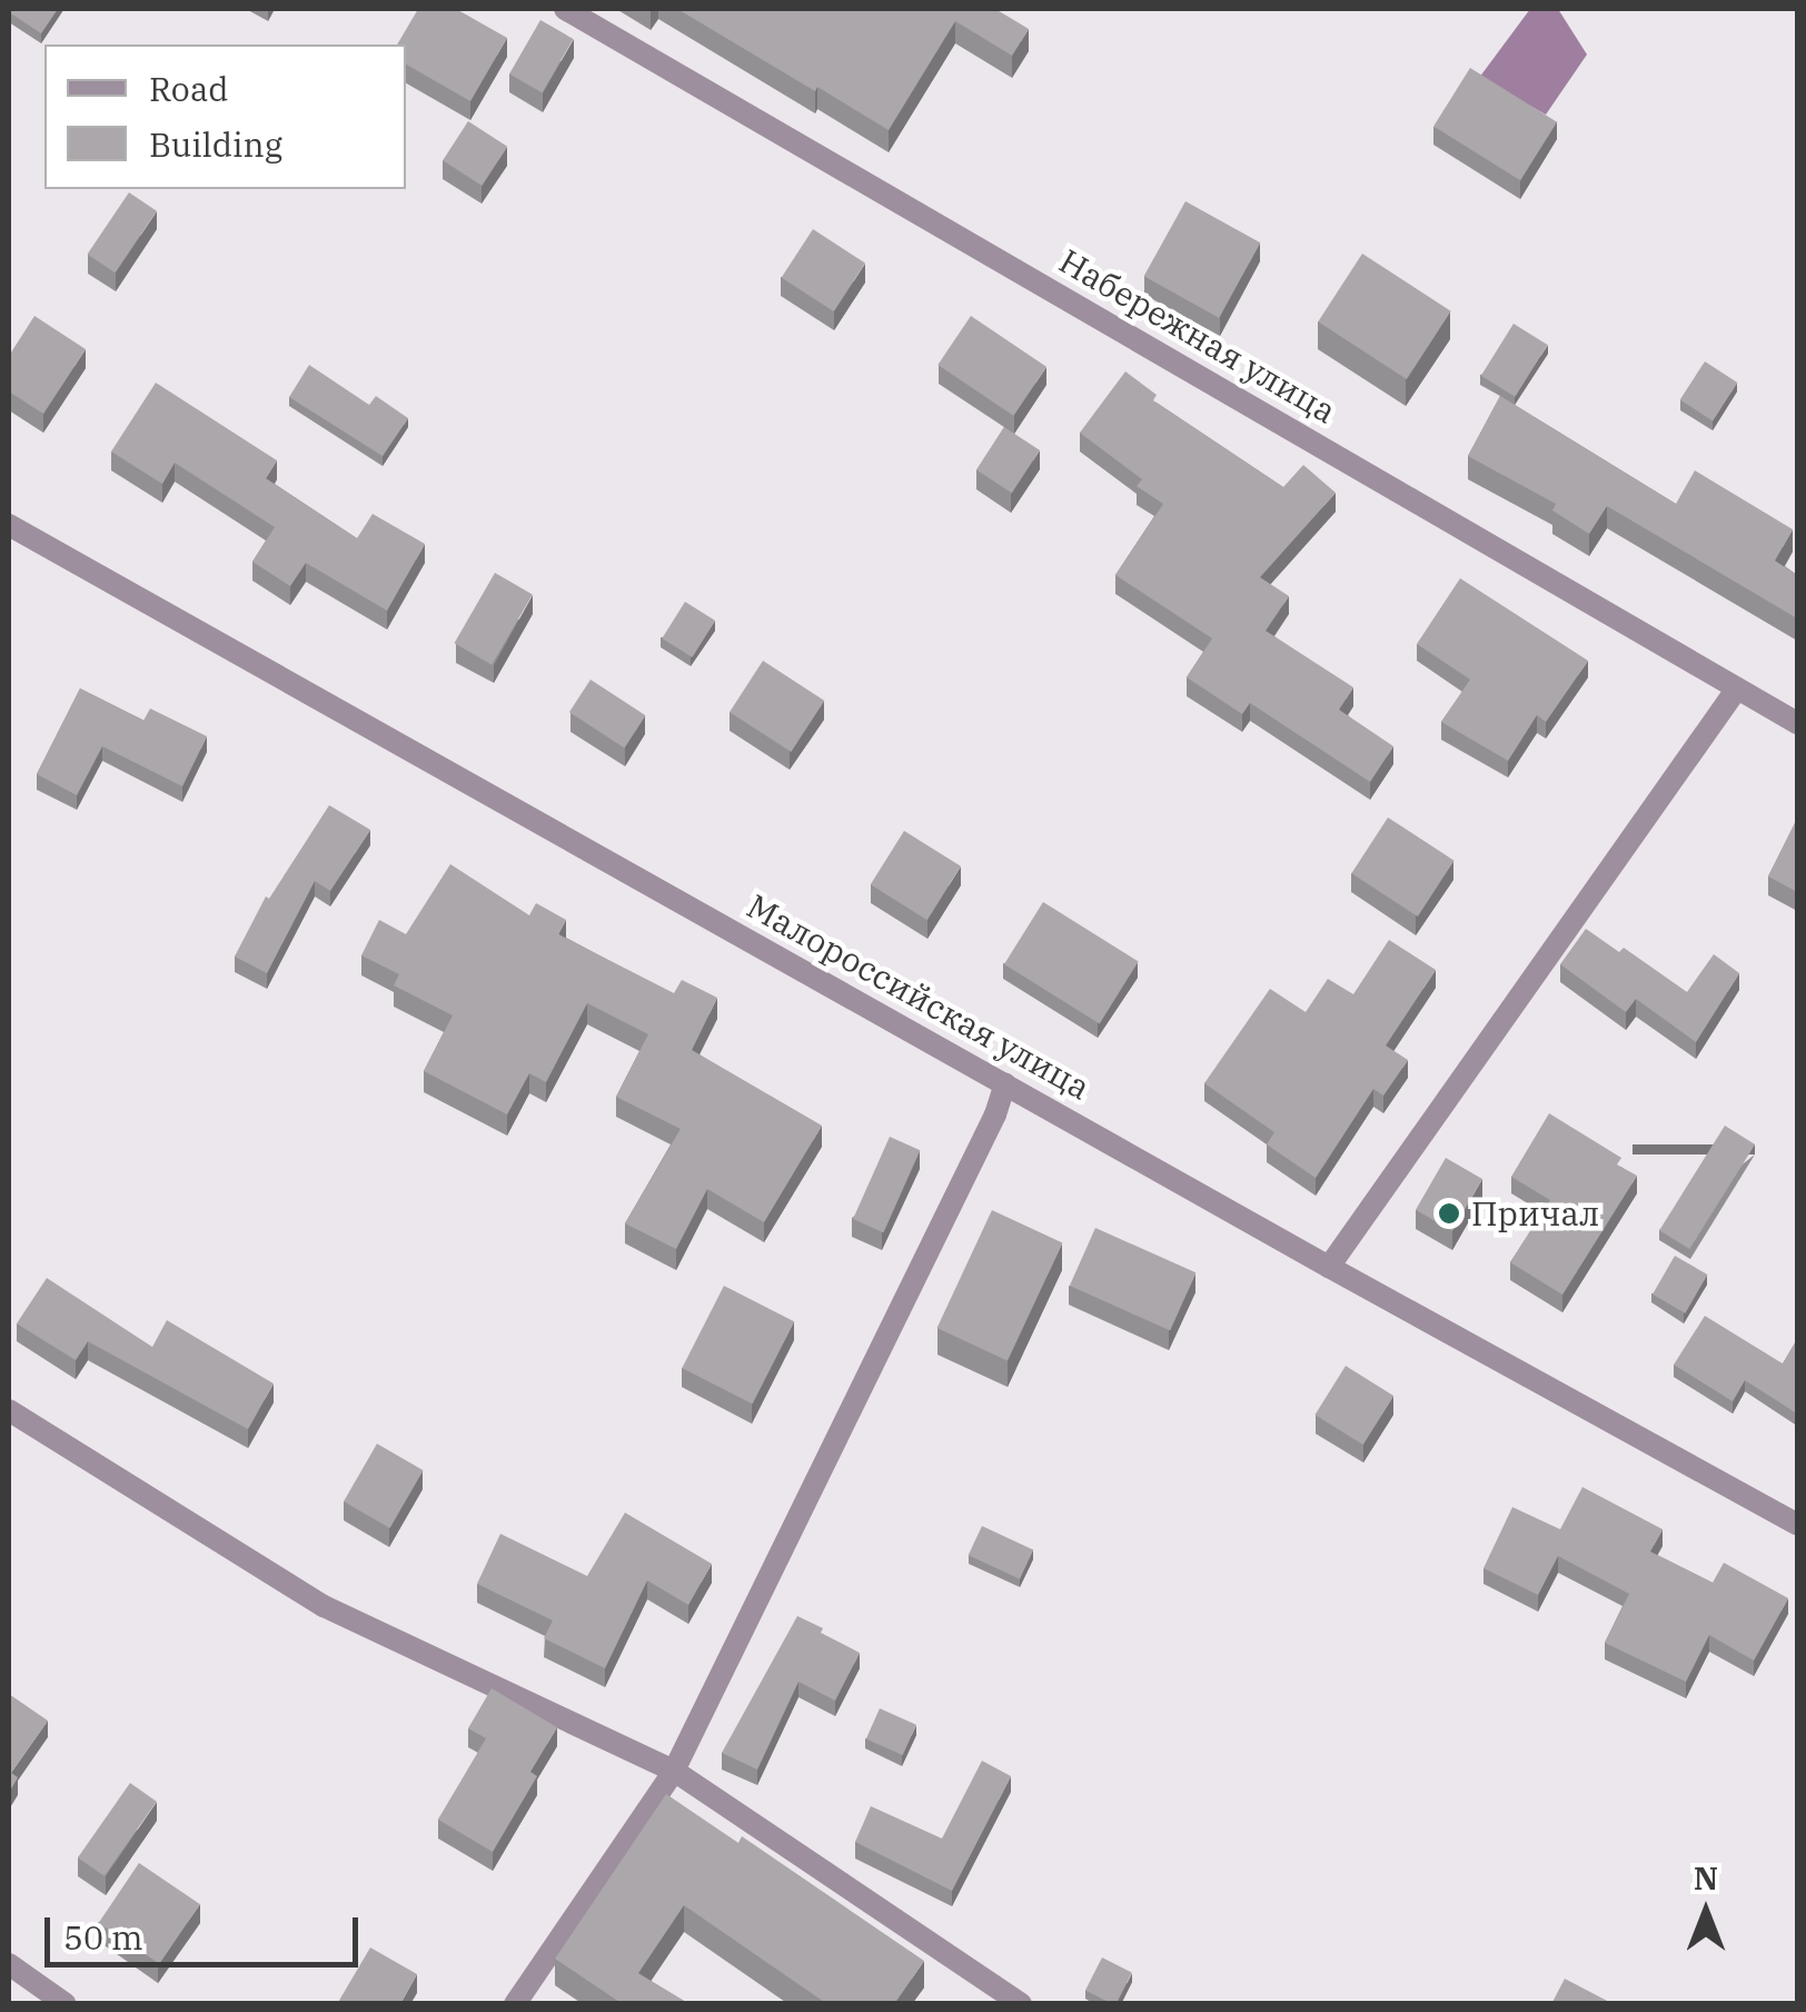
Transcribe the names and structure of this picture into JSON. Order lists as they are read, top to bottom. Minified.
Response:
{"streets":{"street":["Набережная улица","Малороссийская улица"]},"places":["Причал"],"legend":["Road","Building"],"scale_bar":"50 m","north":"top"}
